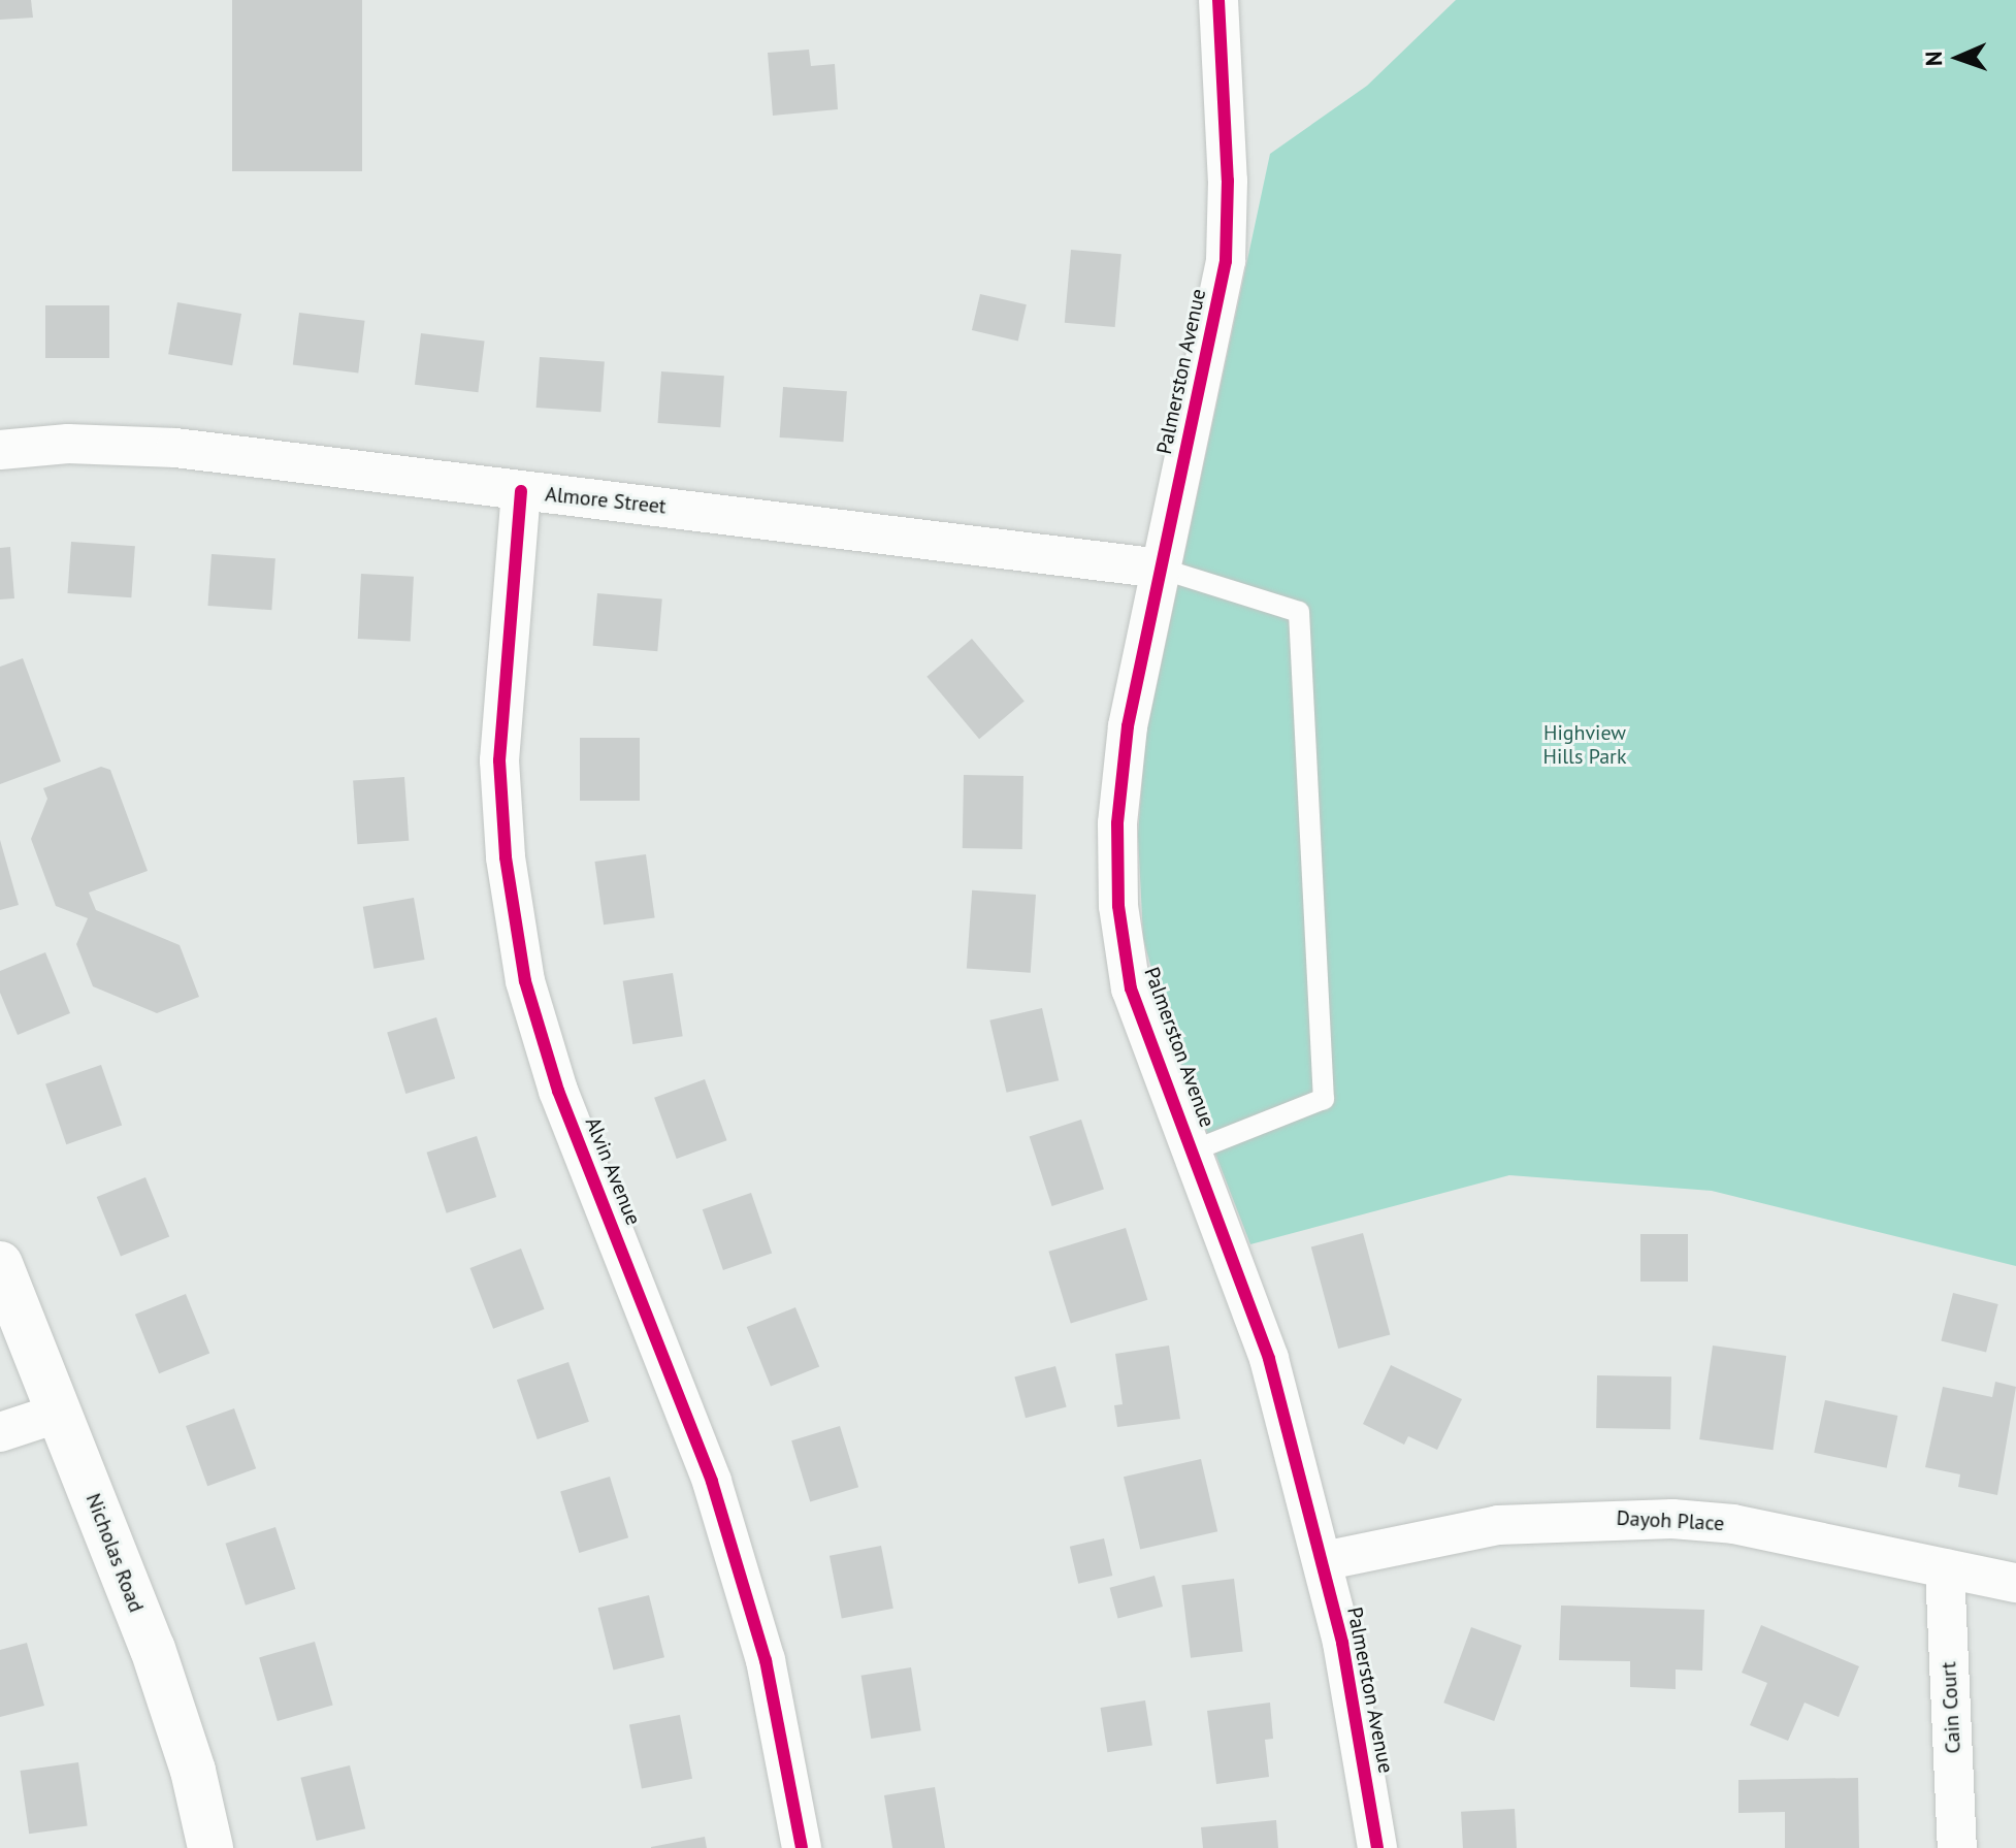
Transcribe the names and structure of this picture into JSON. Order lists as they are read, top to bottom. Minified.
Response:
{"streets":{"street":["Palmerston Avenue","Almore Street","Alvin Avenue","Dayoh Place","Nicholas Road","Cain Court"]},"crossings":[["Palmerston Avenue","Almore Street"],["Palmerston Avenue","Dayoh Place"],["Almore Street","Alvin Avenue"],["Dayoh Place","Cain Court"]],"parks":["Highview Hills Park"],"north":"left"}
